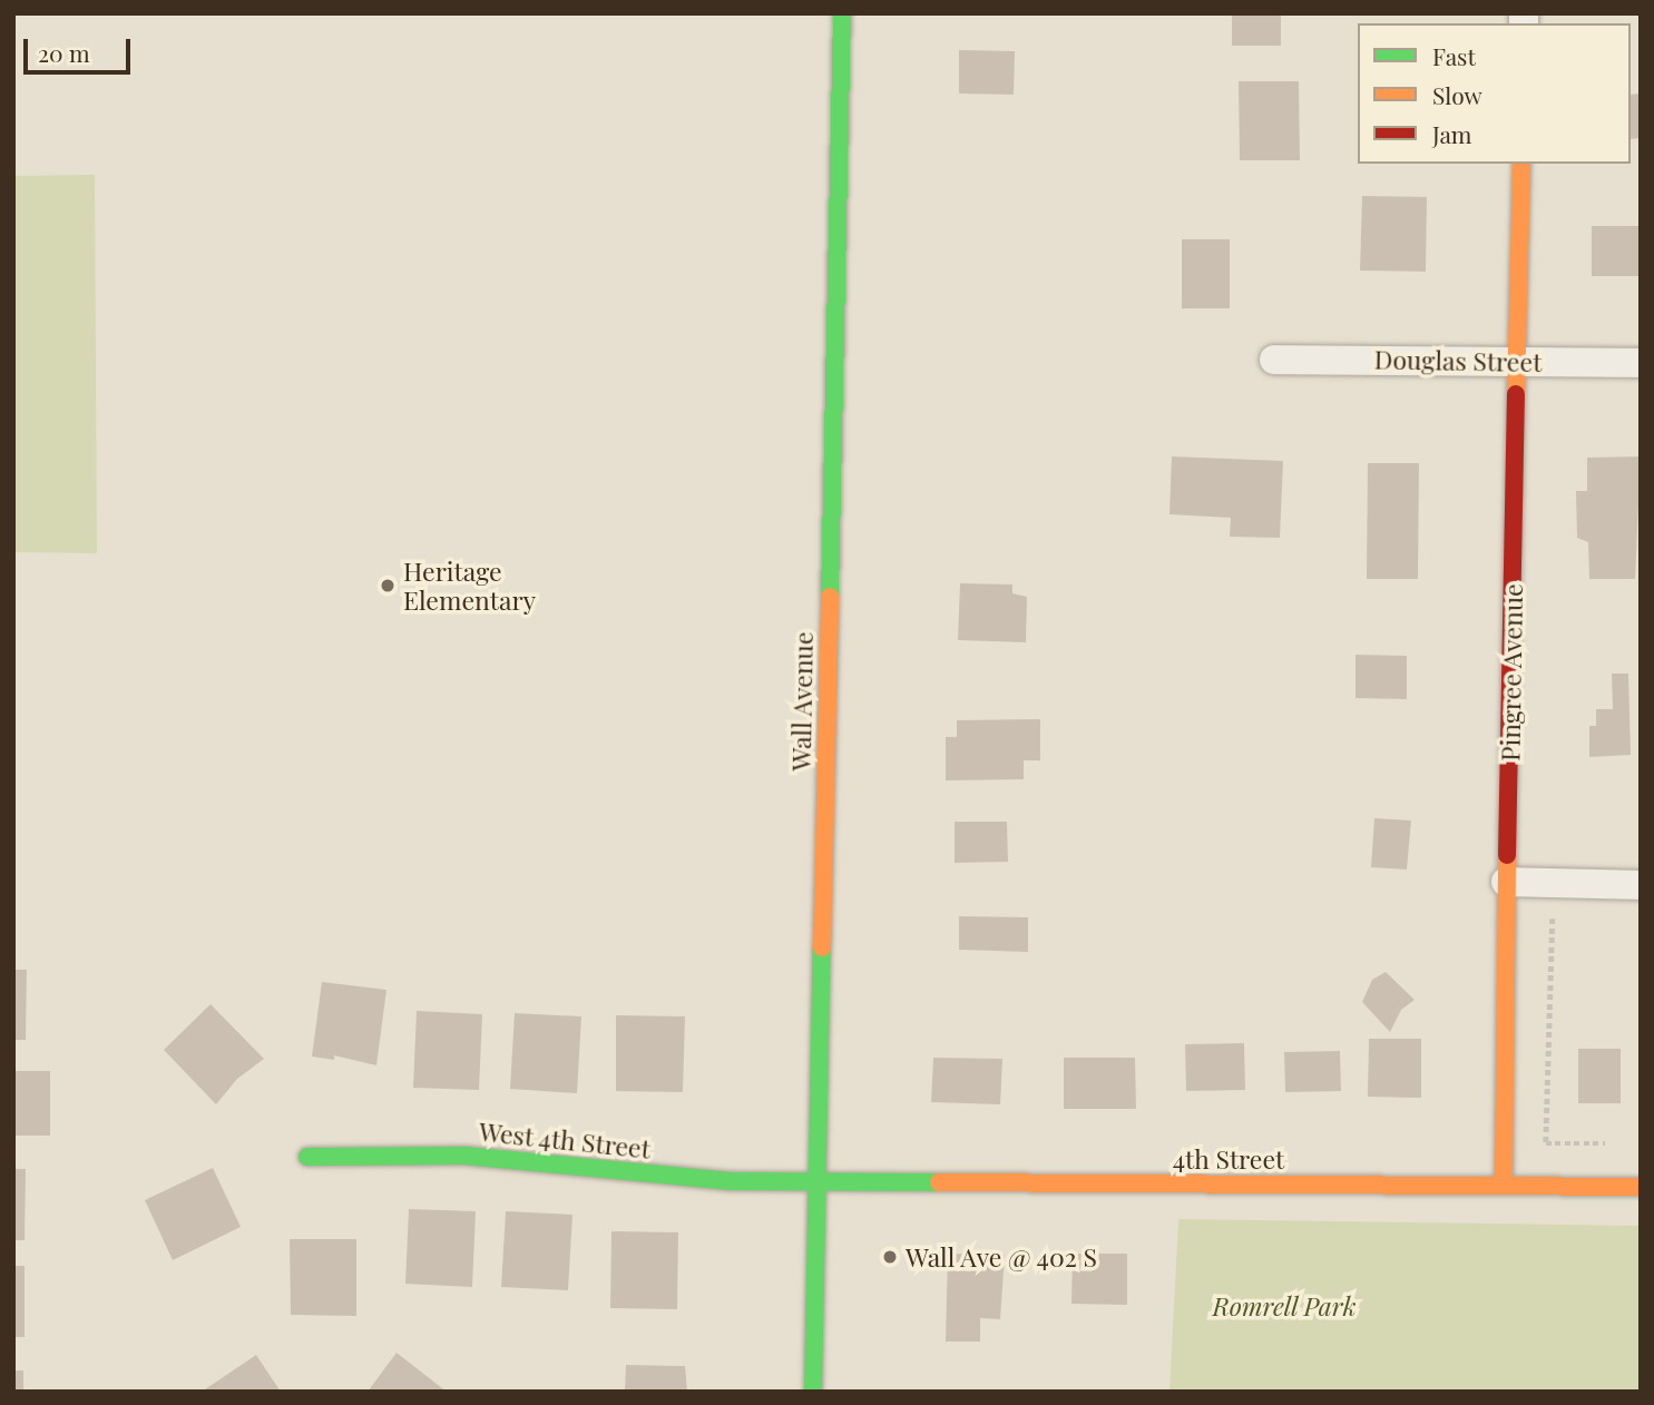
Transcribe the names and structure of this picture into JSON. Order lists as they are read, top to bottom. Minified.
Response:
{"streets":{"street":["Douglas Street","Pingree Avenue","Wall Avenue","West 4th Street","4th Street"]},"crossings":[["Douglas Street","Pingree Avenue"],["Pingree Avenue","4th Street"],["Wall Avenue","West 4th Street"],["Wall Avenue","4th Street"],["West 4th Street","4th Street"]],"parks":["Romrell Park"],"places":["Heritage Elementary","Wall Ave @ 402 S"],"legend":["Fast","Slow","Jam"],"scale_bar":"20 m"}
